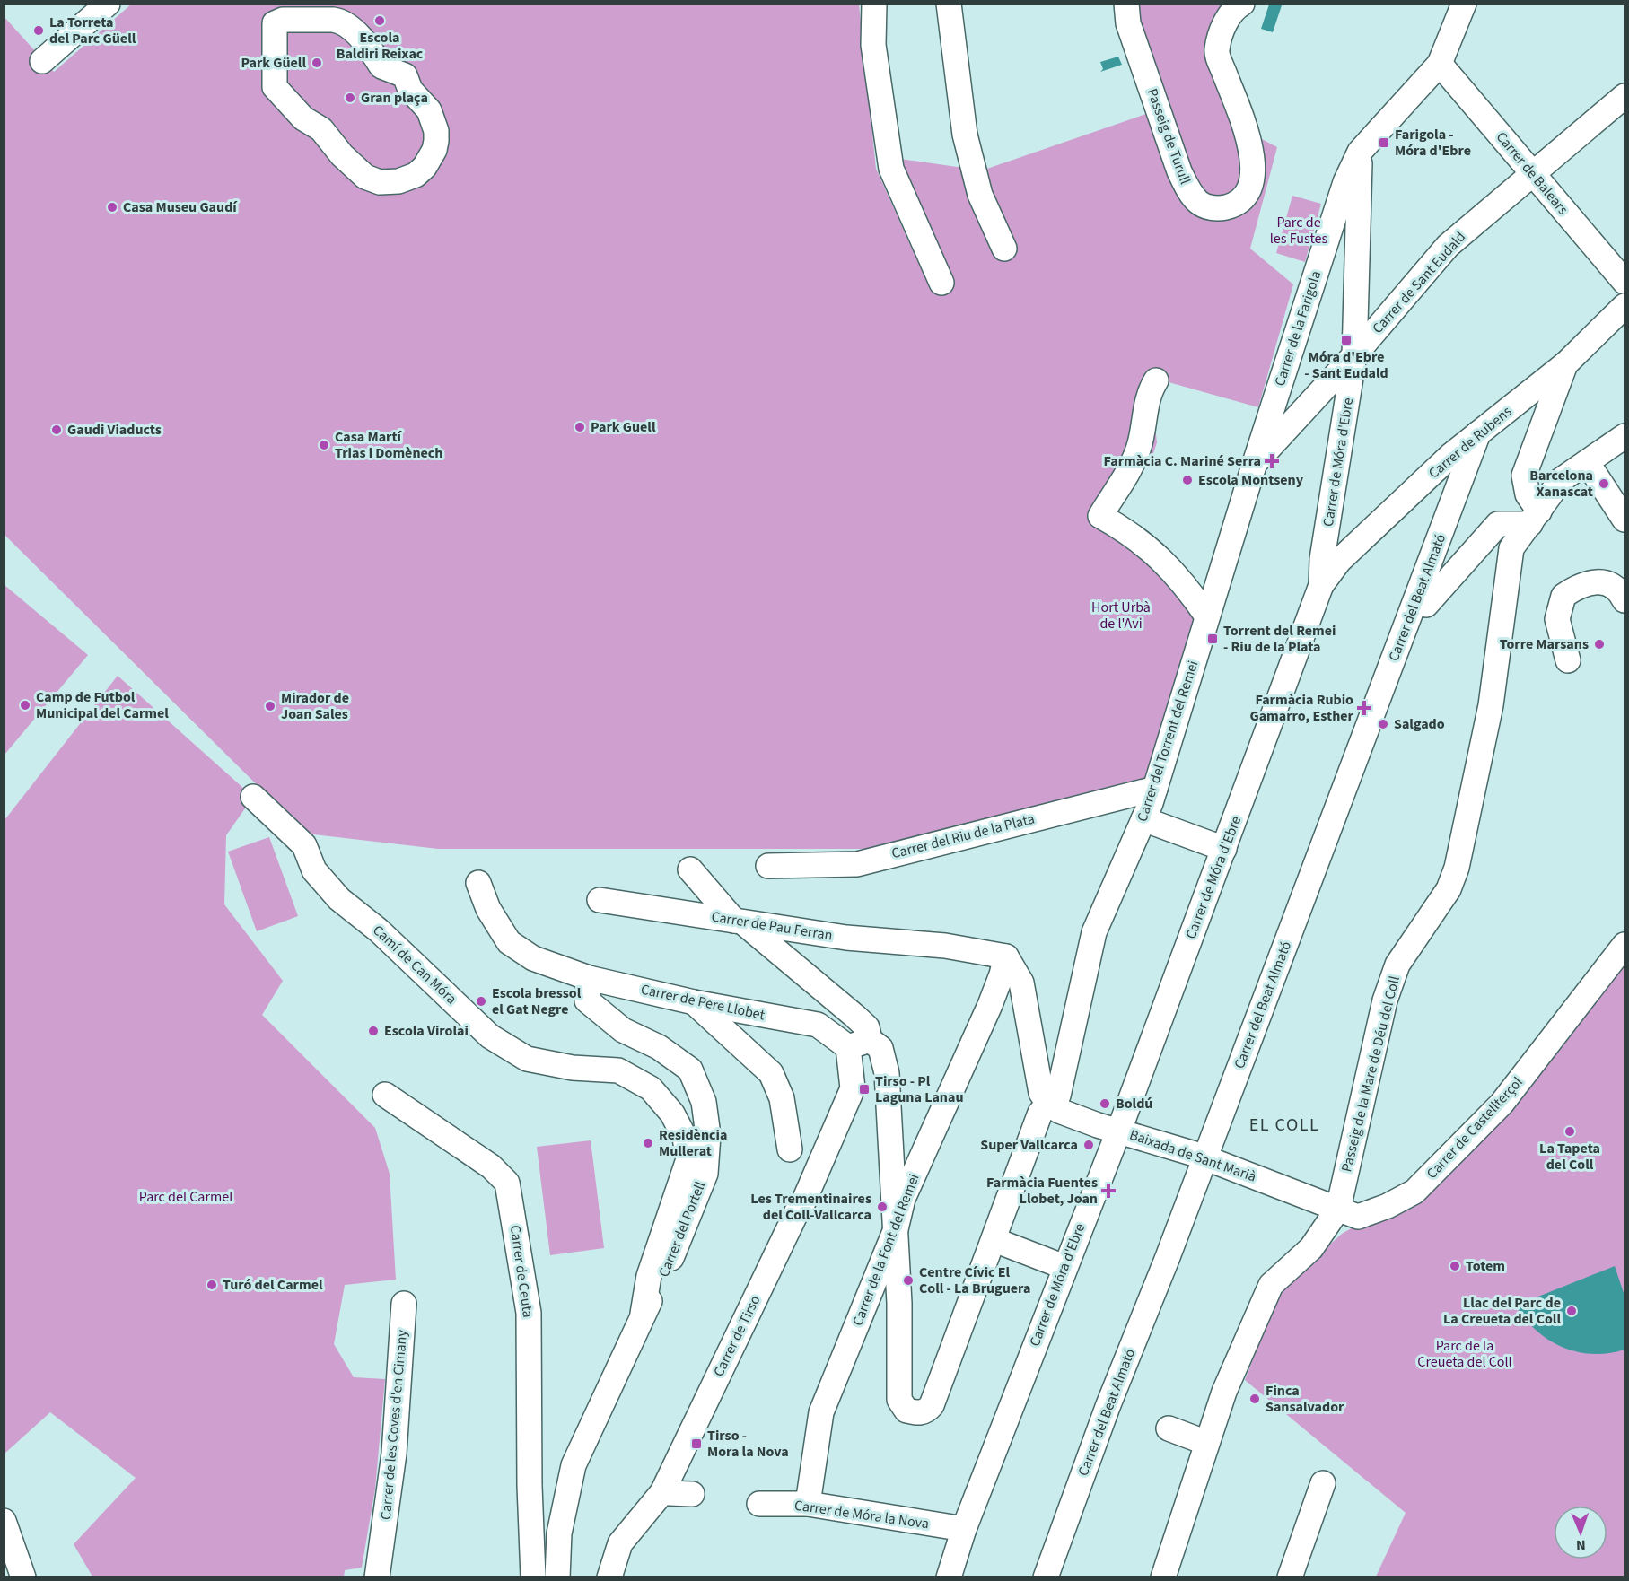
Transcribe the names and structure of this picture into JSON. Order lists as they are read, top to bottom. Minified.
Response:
{"streets":{"street":["Passeig de Turull","Carrer de Balears","Carrer de Sant Eudald","Carrer de la Farigola","Carrer de Rubens","Carrer de Móra d'Ebre","Carrer del Beat Almató","Carrer del Torrent del Remei","Carrer del Riu de la Plata","Carrer de Pau Ferran","Camí de Can Móra","Carrer de Pere Llobet","Passeig de la Mare de Déu del Coll","Carrer de Castellterçol","Baixada de Sant Marià","Carrer del Portell","Carrer de la Font del Remei","Carrer de Ceuta","Carrer de Tirso","Carrer de les Coves d'en Cimany","Carrer de Móra la Nova"]},"crossings":[["Carrer de Balears","Carrer de Sant Eudald"],["Carrer de Balears","Carrer de la Farigola"],["Carrer de Sant Eudald","Carrer de la Farigola"],["Carrer de Sant Eudald","Carrer de Móra d'Ebre"],["Carrer de Sant Eudald","Carrer del Torrent del Remei"],["Carrer de la Farigola","Carrer de Móra d'Ebre"],["Carrer de la Farigola","Carrer del Torrent del Remei"],["Carrer de Rubens","Carrer de Móra d'Ebre"],["Carrer de Rubens","Carrer del Beat Almató"],["Carrer de Móra d'Ebre","Baixada de Sant Marià"],["Carrer de Móra d'Ebre","Carrer de Móra la Nova"],["Carrer del Beat Almató","Baixada de Sant Marià"],["Carrer del Torrent del Remei","Carrer del Riu de la Plata"],["Carrer del Torrent del Remei","Baixada de Sant Marià"],["Carrer del Torrent del Remei","Carrer de la Font del Remei"],["Carrer de Pau Ferran","Carrer de la Font del Remei"],["Camí de Can Móra","Carrer del Portell"],["Carrer de Pere Llobet","Carrer del Portell"],["Carrer de Pere Llobet","Carrer de Tirso"],["Passeig de la Mare de Déu del Coll","Carrer de Castellterçol"],["Passeig de la Mare de Déu del Coll","Baixada de Sant Marià"],["Carrer de Castellterçol","Baixada de Sant Marià"],["Carrer de la Font del Remei","Carrer de Móra la Nova"]],"districts":["EL COLL"],"parks":["Parc de les Fustes","Hort Urbà de l'Avi","Parc del Carmel","Parc de la Creueta del Coll"],"places":{"other":["Escola Baldiri Reixac","La Torreta del Parc Güell","Park Güell","Gran plaça","Casa Museu Gaudí","Park Guell","Gaudi Viaducts","Casa Martí Trias i Domènech","Escola Montseny","Barcelona Xanascat","Torre Marsans","Camp de Futbol Municipal del Carmel","Mirador de Joan Sales","Salgado","Escola bressol el Gat Negre","Escola Virolai","Boldú","La Tapeta del Coll","Residència Mullerat","Super Vallcarca","Les Trementinaires del Coll-Vallcarca","Totem","Centre Cívic El Coll - La Bruguera","Turó del Carmel","Llac del Parc de La Creueta del Coll","Finca Sansalvador"],"transit":["Farigola - Móra d'Ebre","Móra d'Ebre - Sant Eudald","Torrent del Remei - Riu de la Plata","Tirso - Pl Laguna Lanau","Tirso - Mora la Nova"],"health":["Farmàcia C. Mariné Serra","Farmàcia Rubio Gamarro, Esther","Farmàcia Fuentes Llobet, Joan"]},"north":"bottom"}
